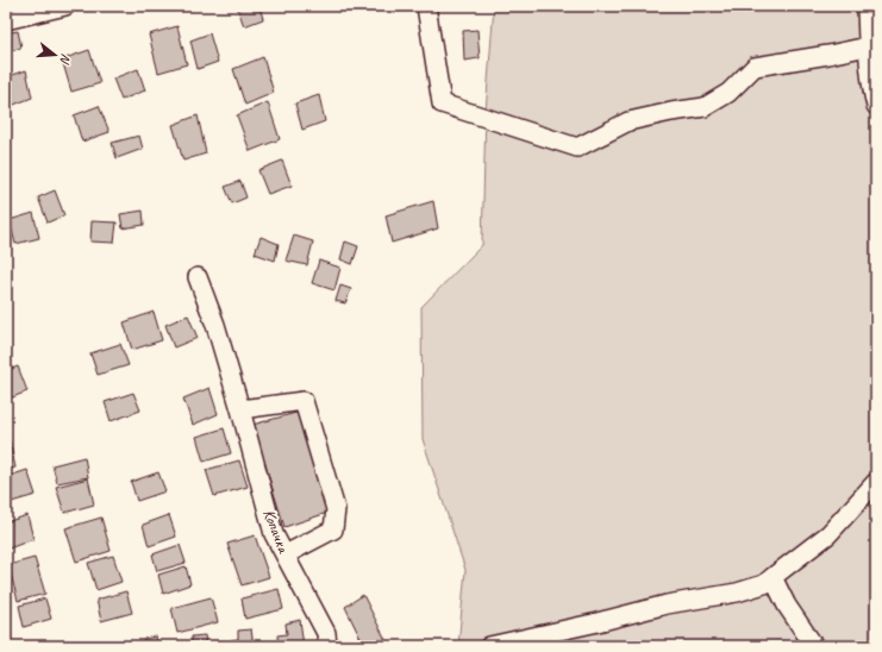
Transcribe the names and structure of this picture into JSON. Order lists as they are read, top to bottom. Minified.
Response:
{"streets":{"street":["Копачка"]},"north":"right"}
